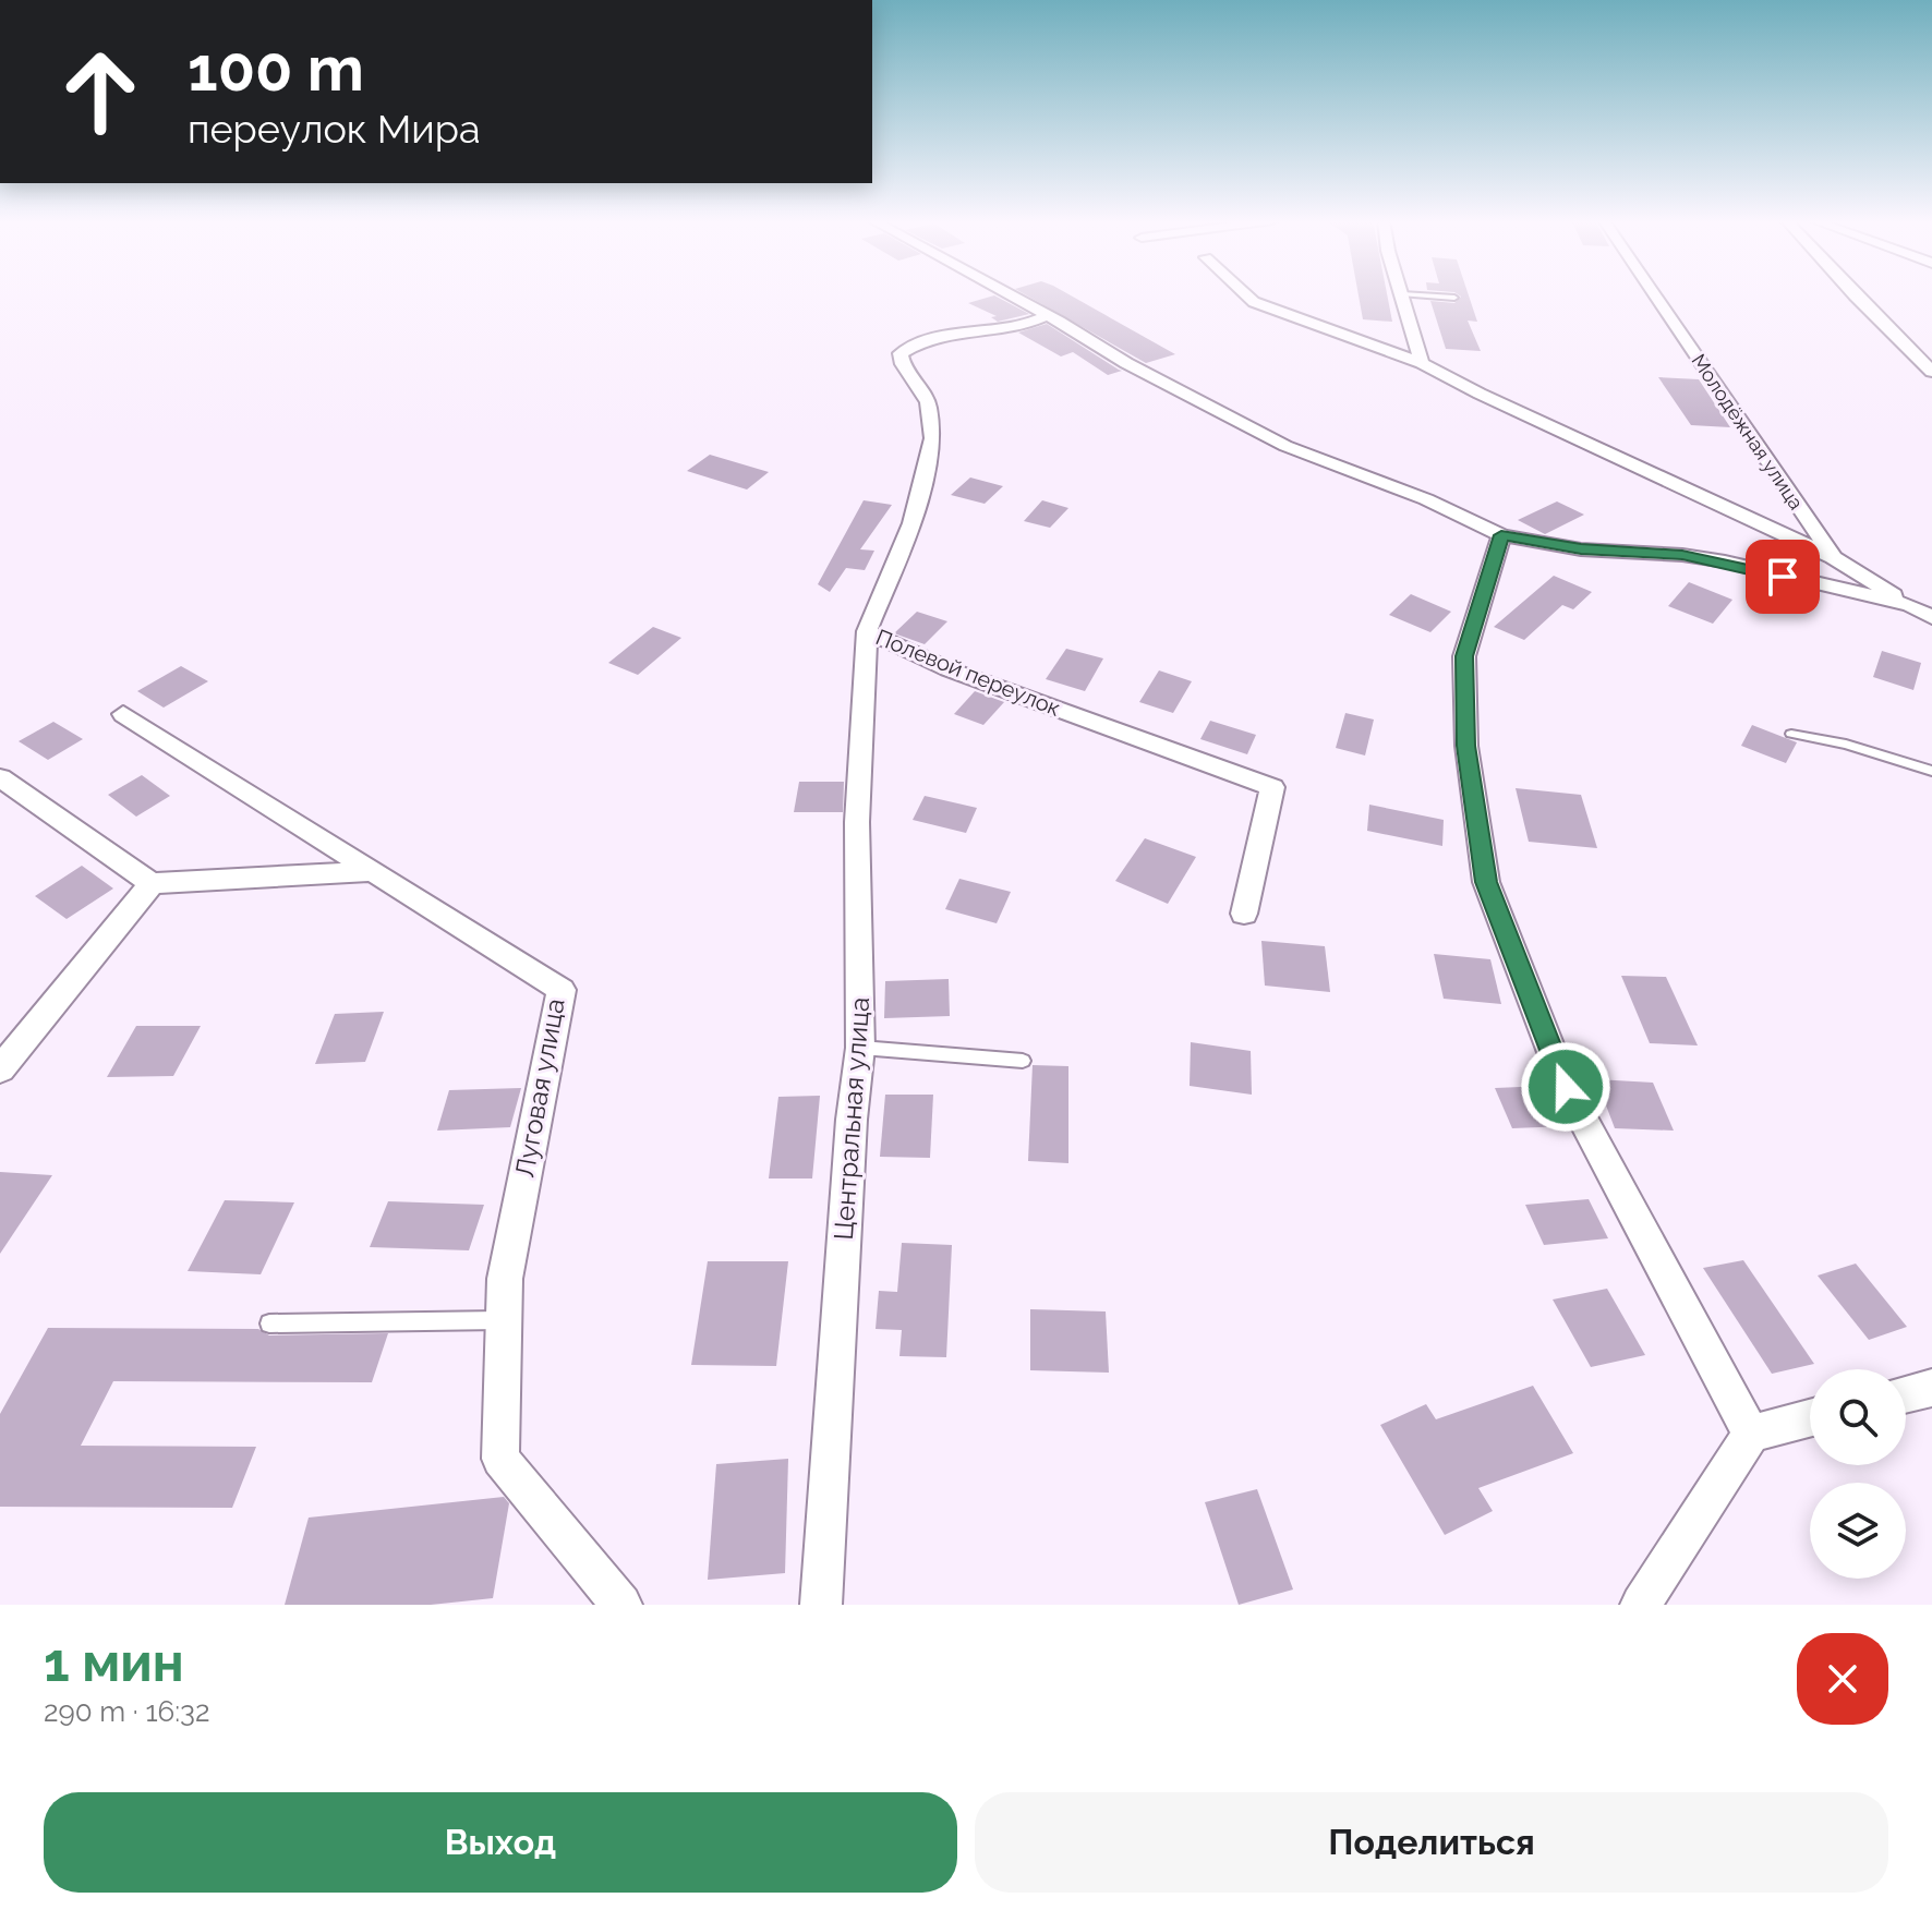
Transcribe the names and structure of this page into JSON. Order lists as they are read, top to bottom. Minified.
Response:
{"streets":{"street":["Молодёжная улица","Полевой переулок","Луговая улица","Центральная улица"]},"crossings":[["Полевой переулок","Центральная улица"]],"page":{"turn":["100 m","переулок Мира"],"heading":["1 мин","290 m · 16:32"],"buttons":["Выход","Поделиться"]}}
